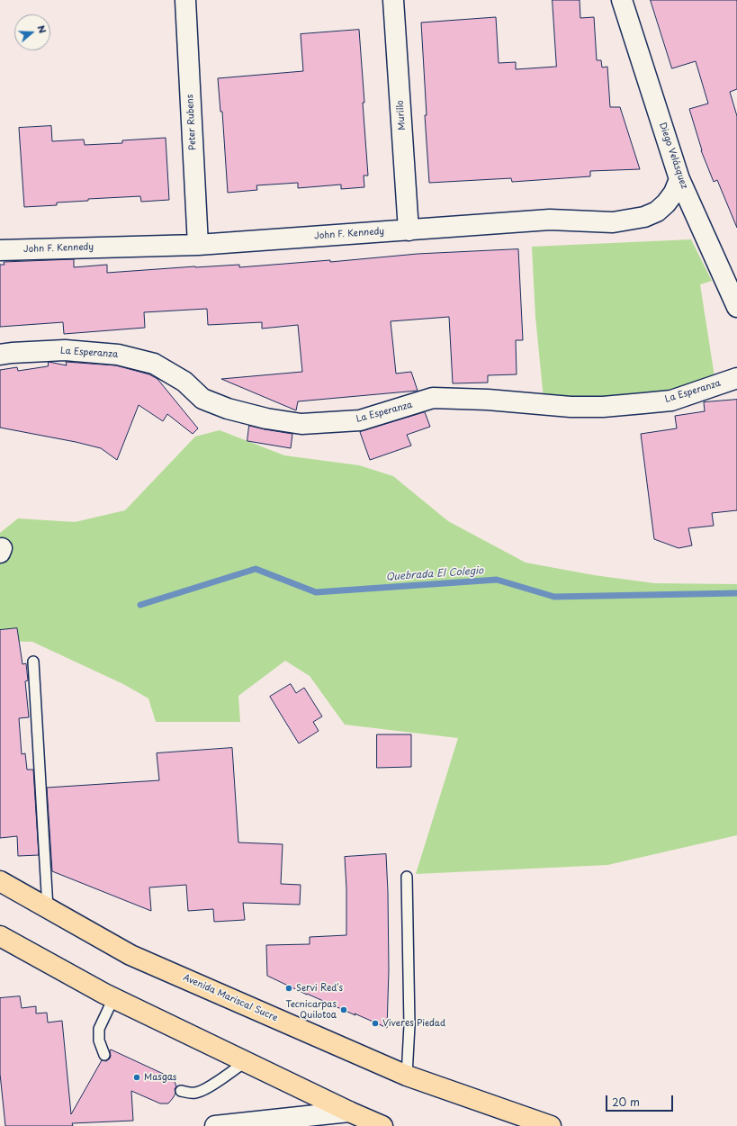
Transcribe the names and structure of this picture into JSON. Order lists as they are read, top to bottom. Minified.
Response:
{"streets":{"main road":["Avenida Mariscal Sucre"],"street":["Murillo","Peter Rubens","Diego Velásquez","John F. Kennedy","La Esperanza"]},"crossings":[["Murillo","John F. Kennedy"],["Peter Rubens","John F. Kennedy"],["Diego Velásquez","John F. Kennedy"]],"water":["Quebrada El Colegio"],"places":["Servi Red's","Tecnicarpas Quilotoa","Viveres Piedad","Masgas"],"scale_bar":"20 m","north":"right"}
